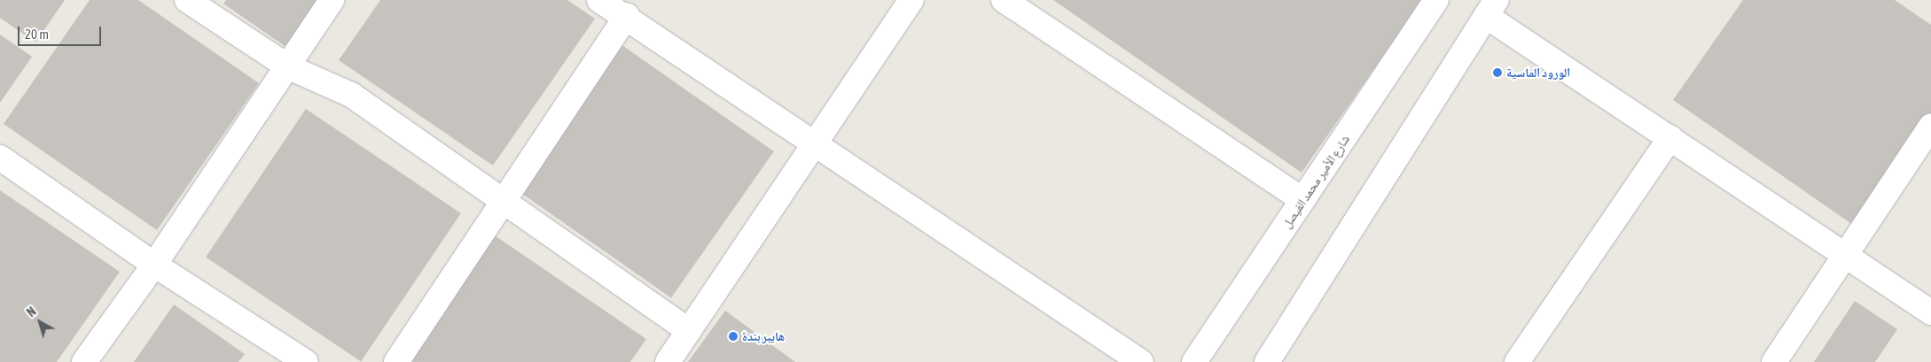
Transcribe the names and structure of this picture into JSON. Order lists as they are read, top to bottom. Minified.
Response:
{"streets":{"street":["شارع الأمير محمد الفيصل"]},"places":["الورود الماسية","هايبر بندة"],"scale_bar":"20 m","north":"top left"}
